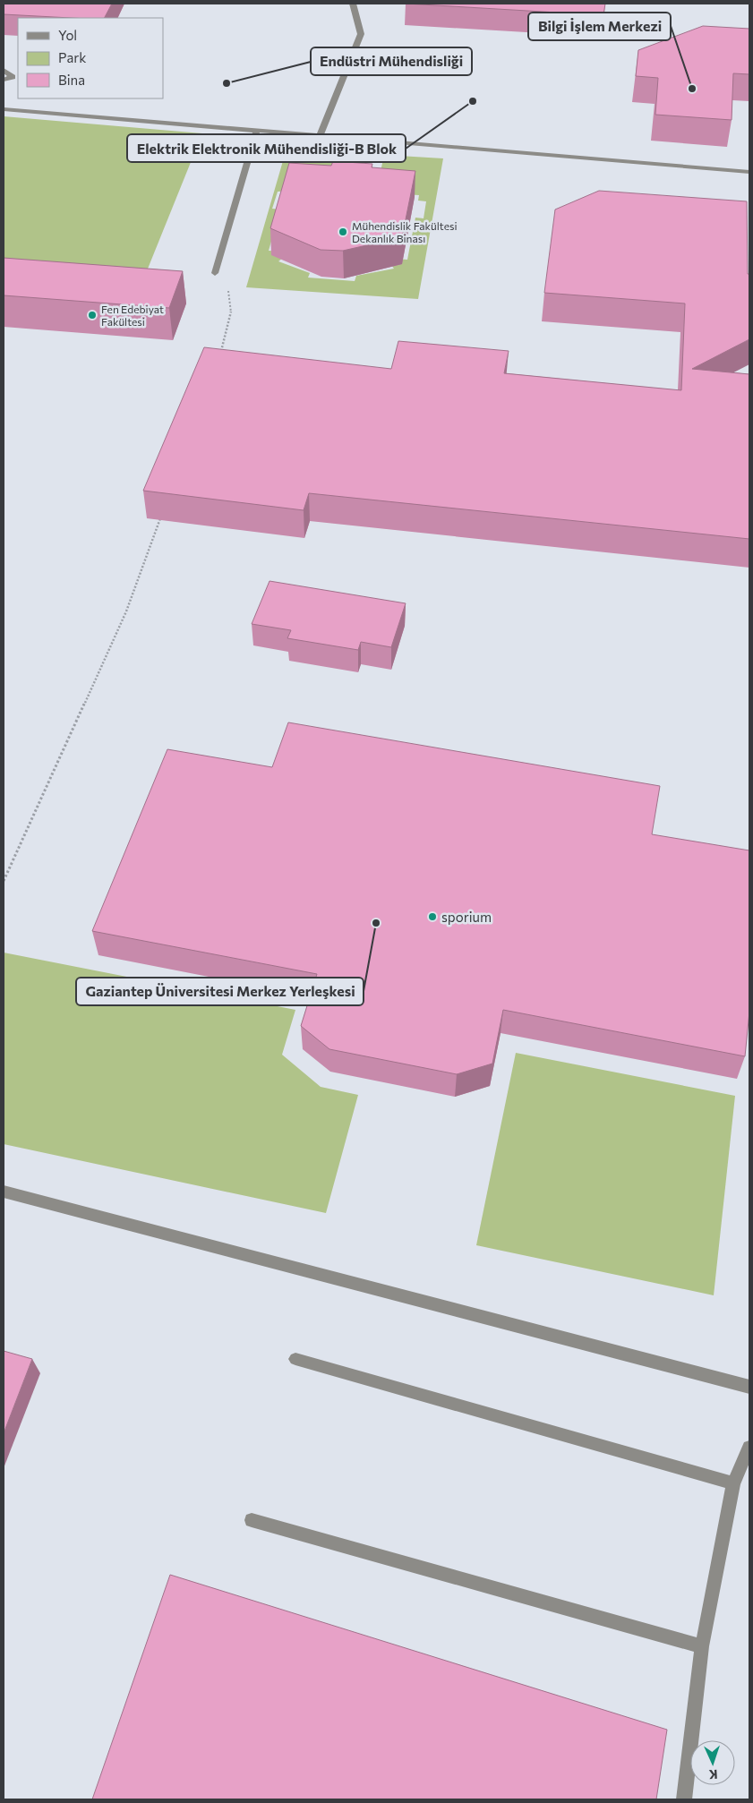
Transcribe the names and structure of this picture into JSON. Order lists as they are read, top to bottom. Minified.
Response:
{"places":["Endüstri Mühendisliği","Bilgi İşlem Merkezi","Elektrik Elektronik Mühendisliği-B Blok","Mühendislik Fakültesi Dekanlık Binası","Fen Edebiyat Fakültesi","sporium","Gaziantep Üniversitesi Merkez Yerleşkesi"],"legend":["Yol","Park","Bina"],"north":"bottom"}
